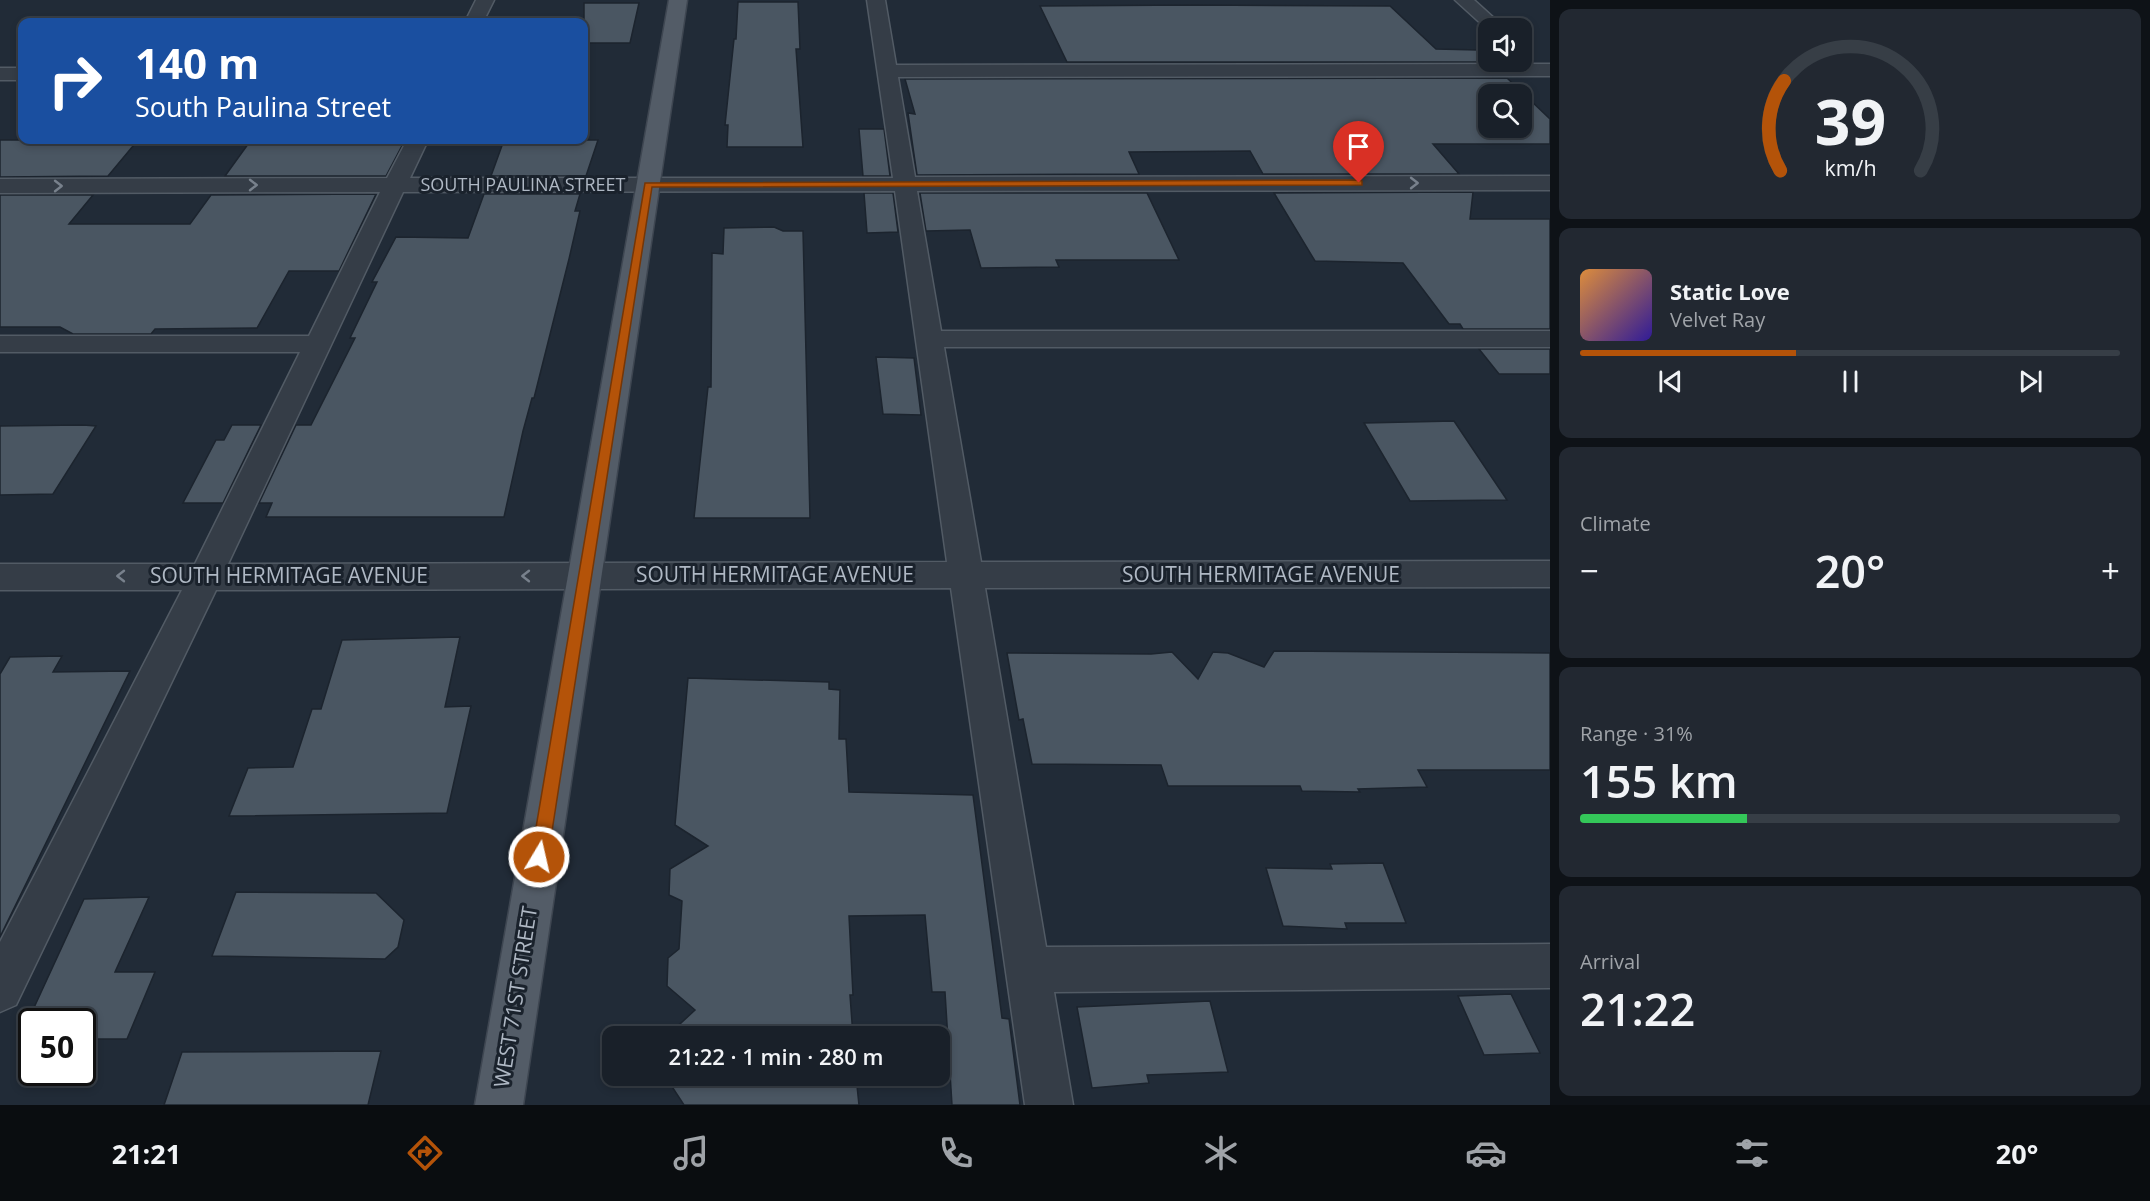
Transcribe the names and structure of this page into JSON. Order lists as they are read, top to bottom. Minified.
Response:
{"streets":{"main road":["WEST 71ST STREET"],"street":["SOUTH PAULINA STREET","SOUTH HERMITAGE AVENUE"]},"crossings":[["SOUTH PAULINA STREET","WEST 71ST STREET"],["SOUTH HERMITAGE AVENUE","WEST 71ST STREET"]],"page":{"turn":["140 m","South Paulina Street"],"song":["Static Love","Velvet Ray"],"tile":["Climate",["Range · 31%","155 km"],["Arrival","21:22"]],"heat":["−","20°","+"],"limit":"50","trip":"21:22 · 1 min · 280 m","tabs":["21:21","20°"],"gauge":["39","km/h"]}}
